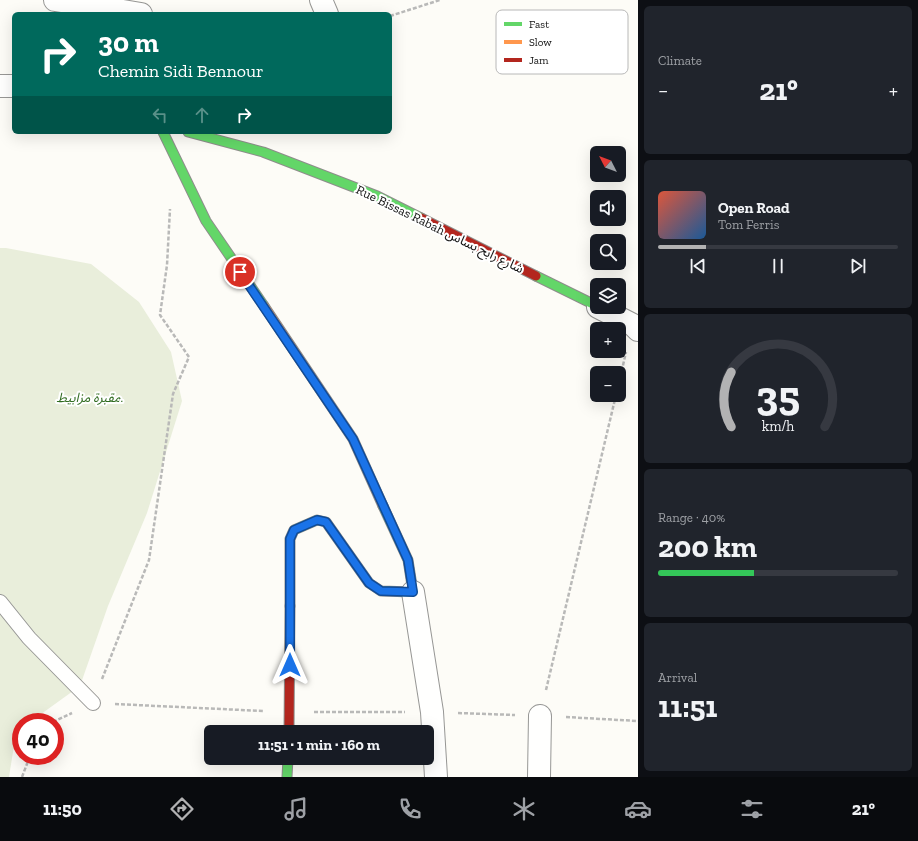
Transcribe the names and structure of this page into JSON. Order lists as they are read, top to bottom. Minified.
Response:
{"streets":{"street":["Rue Bissas Rabah شارع رابح بساس"]},"parks":["مقبرة مزابيط."],"legend":["Fast","Slow","Jam"],"north":"top left","page":{"tile":["Climate",["Range · 40%","200 km"],["Arrival","11:51"]],"turn":["30 m","Chemin Sidi Bennour"],"heat":["−","21°","+"],"map_buttons":["+","−"],"song":["Open Road","Tom Ferris"],"limit":"40","trip":"11:51 · 1 min · 160 m","tabs":["11:50","21°"],"gauge":["35","km/h"]}}
